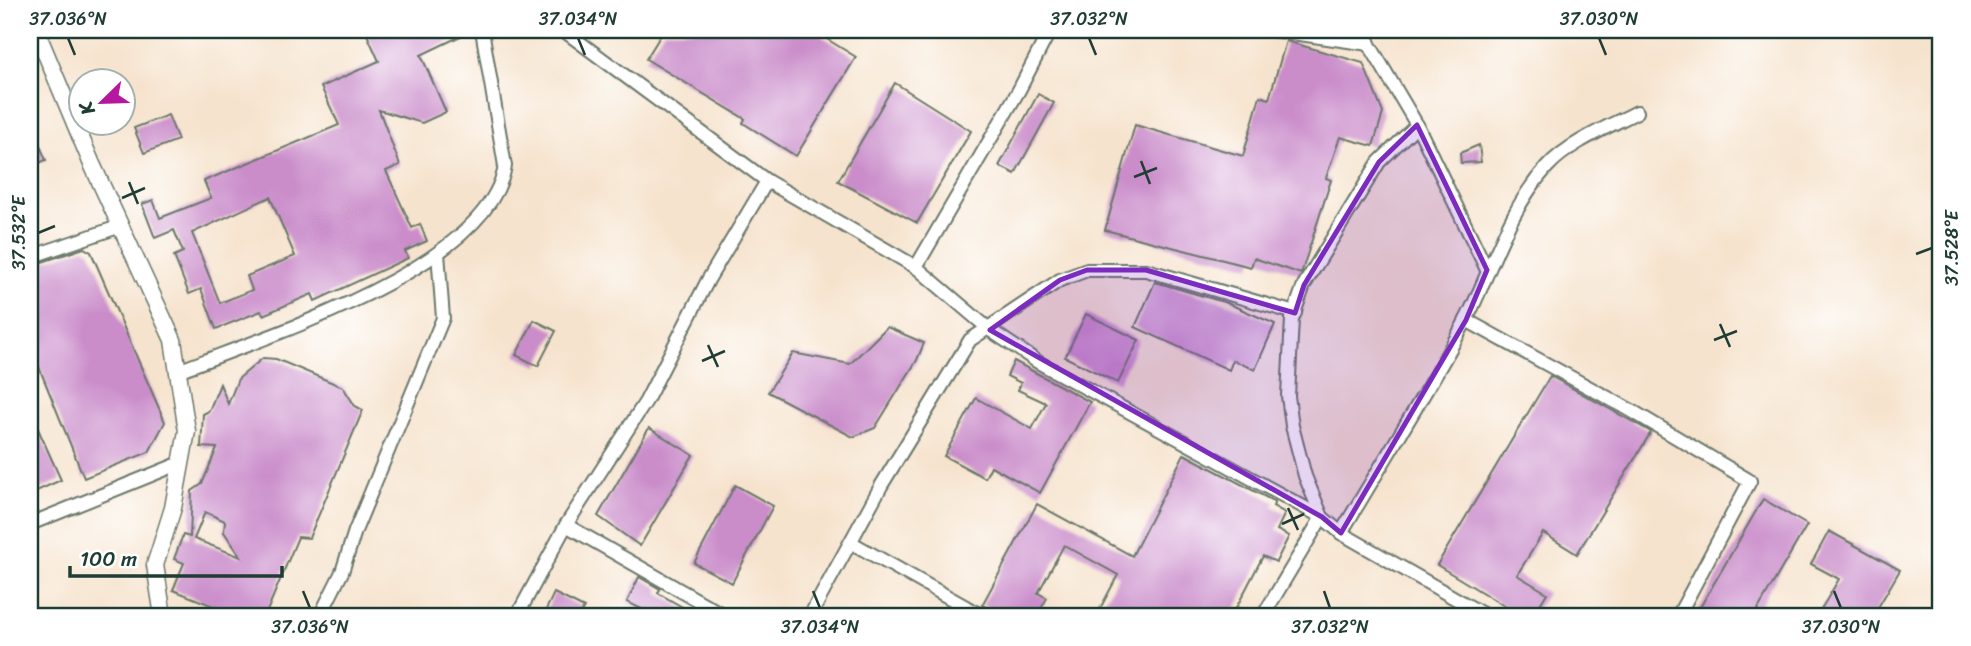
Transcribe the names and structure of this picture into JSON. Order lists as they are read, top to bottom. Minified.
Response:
{"scale_bar":"100 m","north":"bottom left","coordinates":["37.036°N","37.034°N","37.032°N","37.030°N","37.532°E","37.528°E"]}
